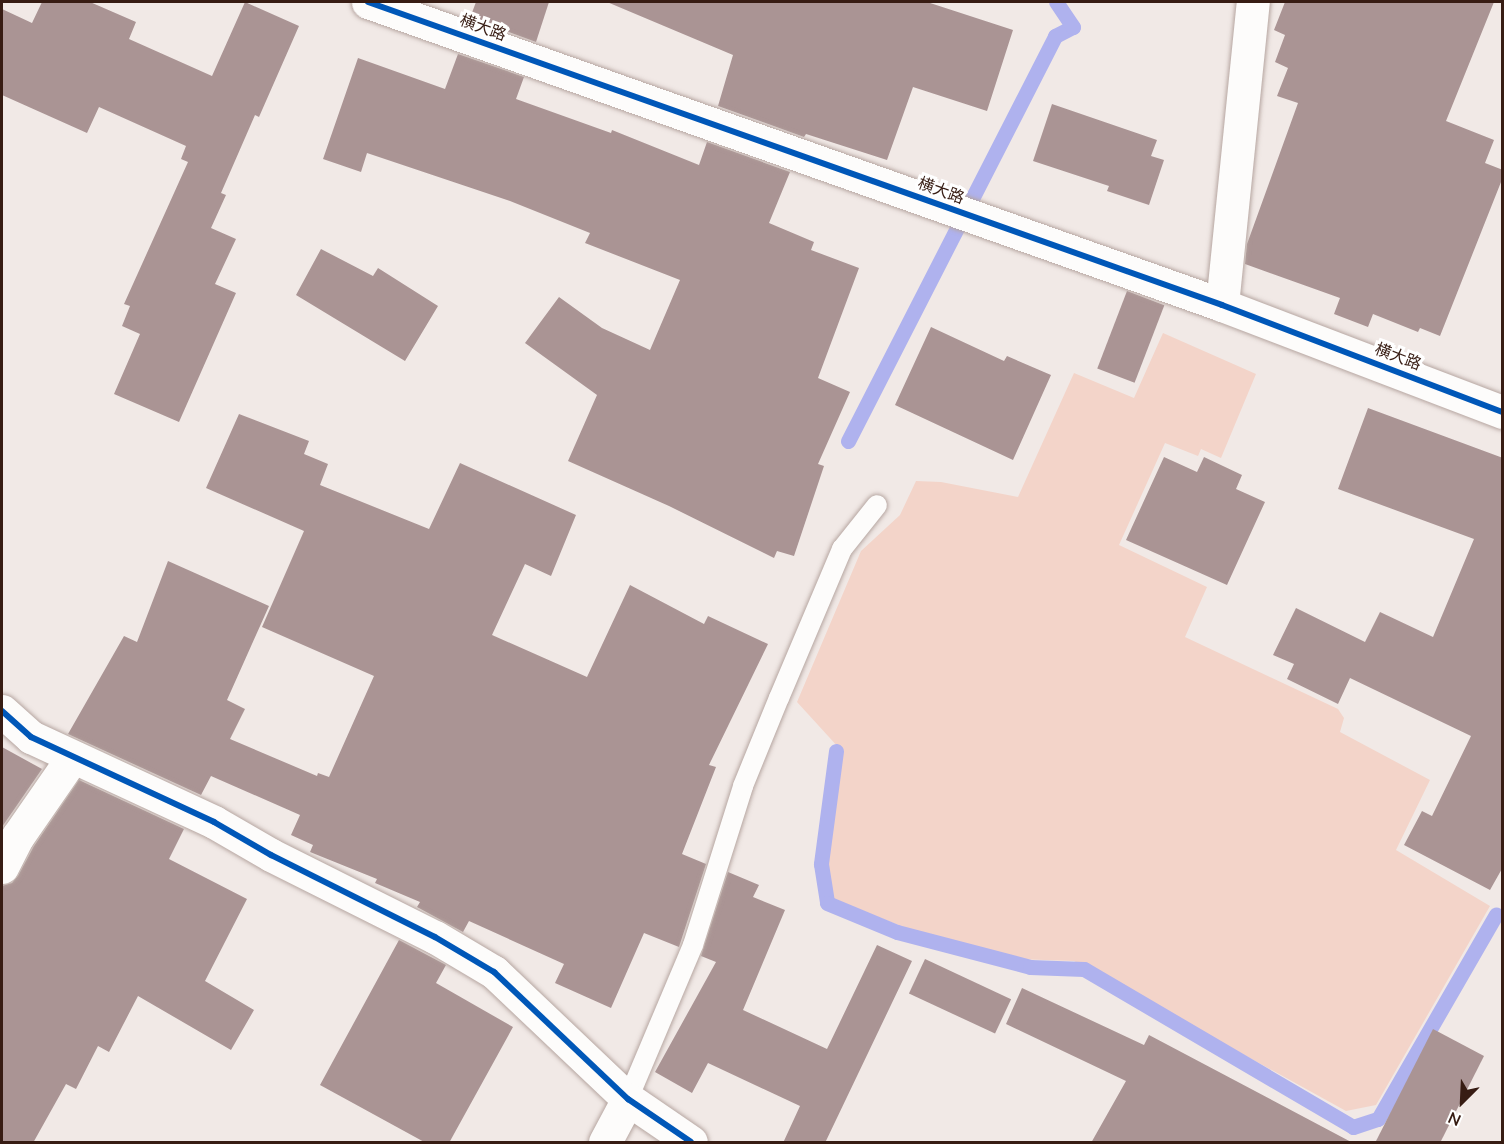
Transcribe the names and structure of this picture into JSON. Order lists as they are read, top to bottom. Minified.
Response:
{"streets":{"street":["横大路"]},"north":"bottom left"}
